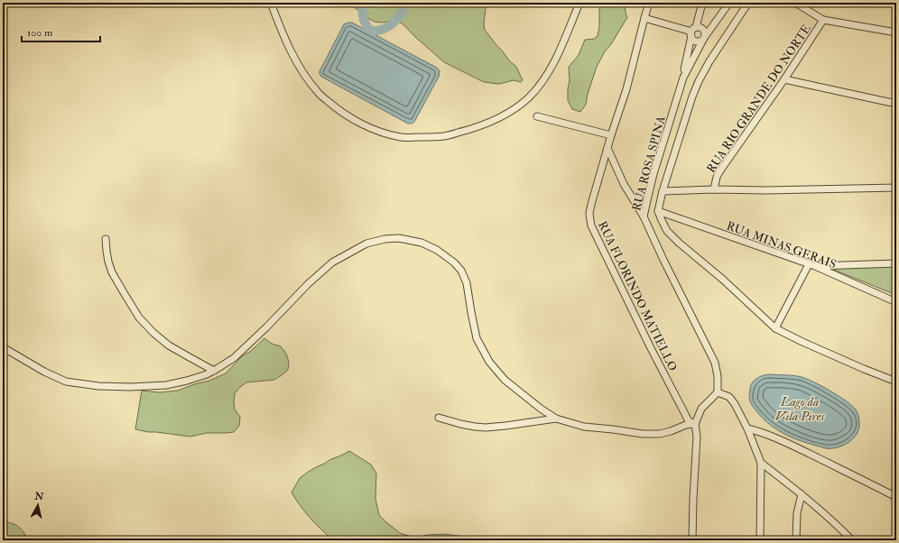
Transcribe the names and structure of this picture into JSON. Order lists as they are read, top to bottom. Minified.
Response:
{"streets":{"street":["RUA RIO GRANDE DO NORTE","RUA ROSA SPINA","RUA MINAS GERAIS","RUA FLORINDO MATIELLO"]},"water":["Lago da Vila Pires"],"scale_bar":"100 m","north":"top"}
